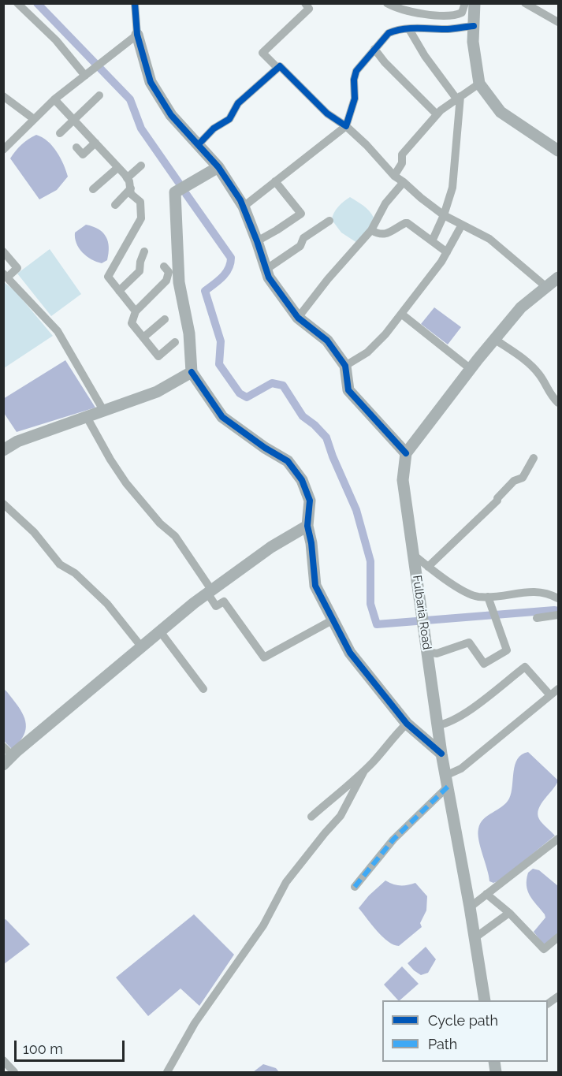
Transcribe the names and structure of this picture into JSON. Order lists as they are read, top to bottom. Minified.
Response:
{"streets":{"street":["Fulbaria Road"]},"legend":["Cycle path","Path"],"scale_bar":"100 m"}
